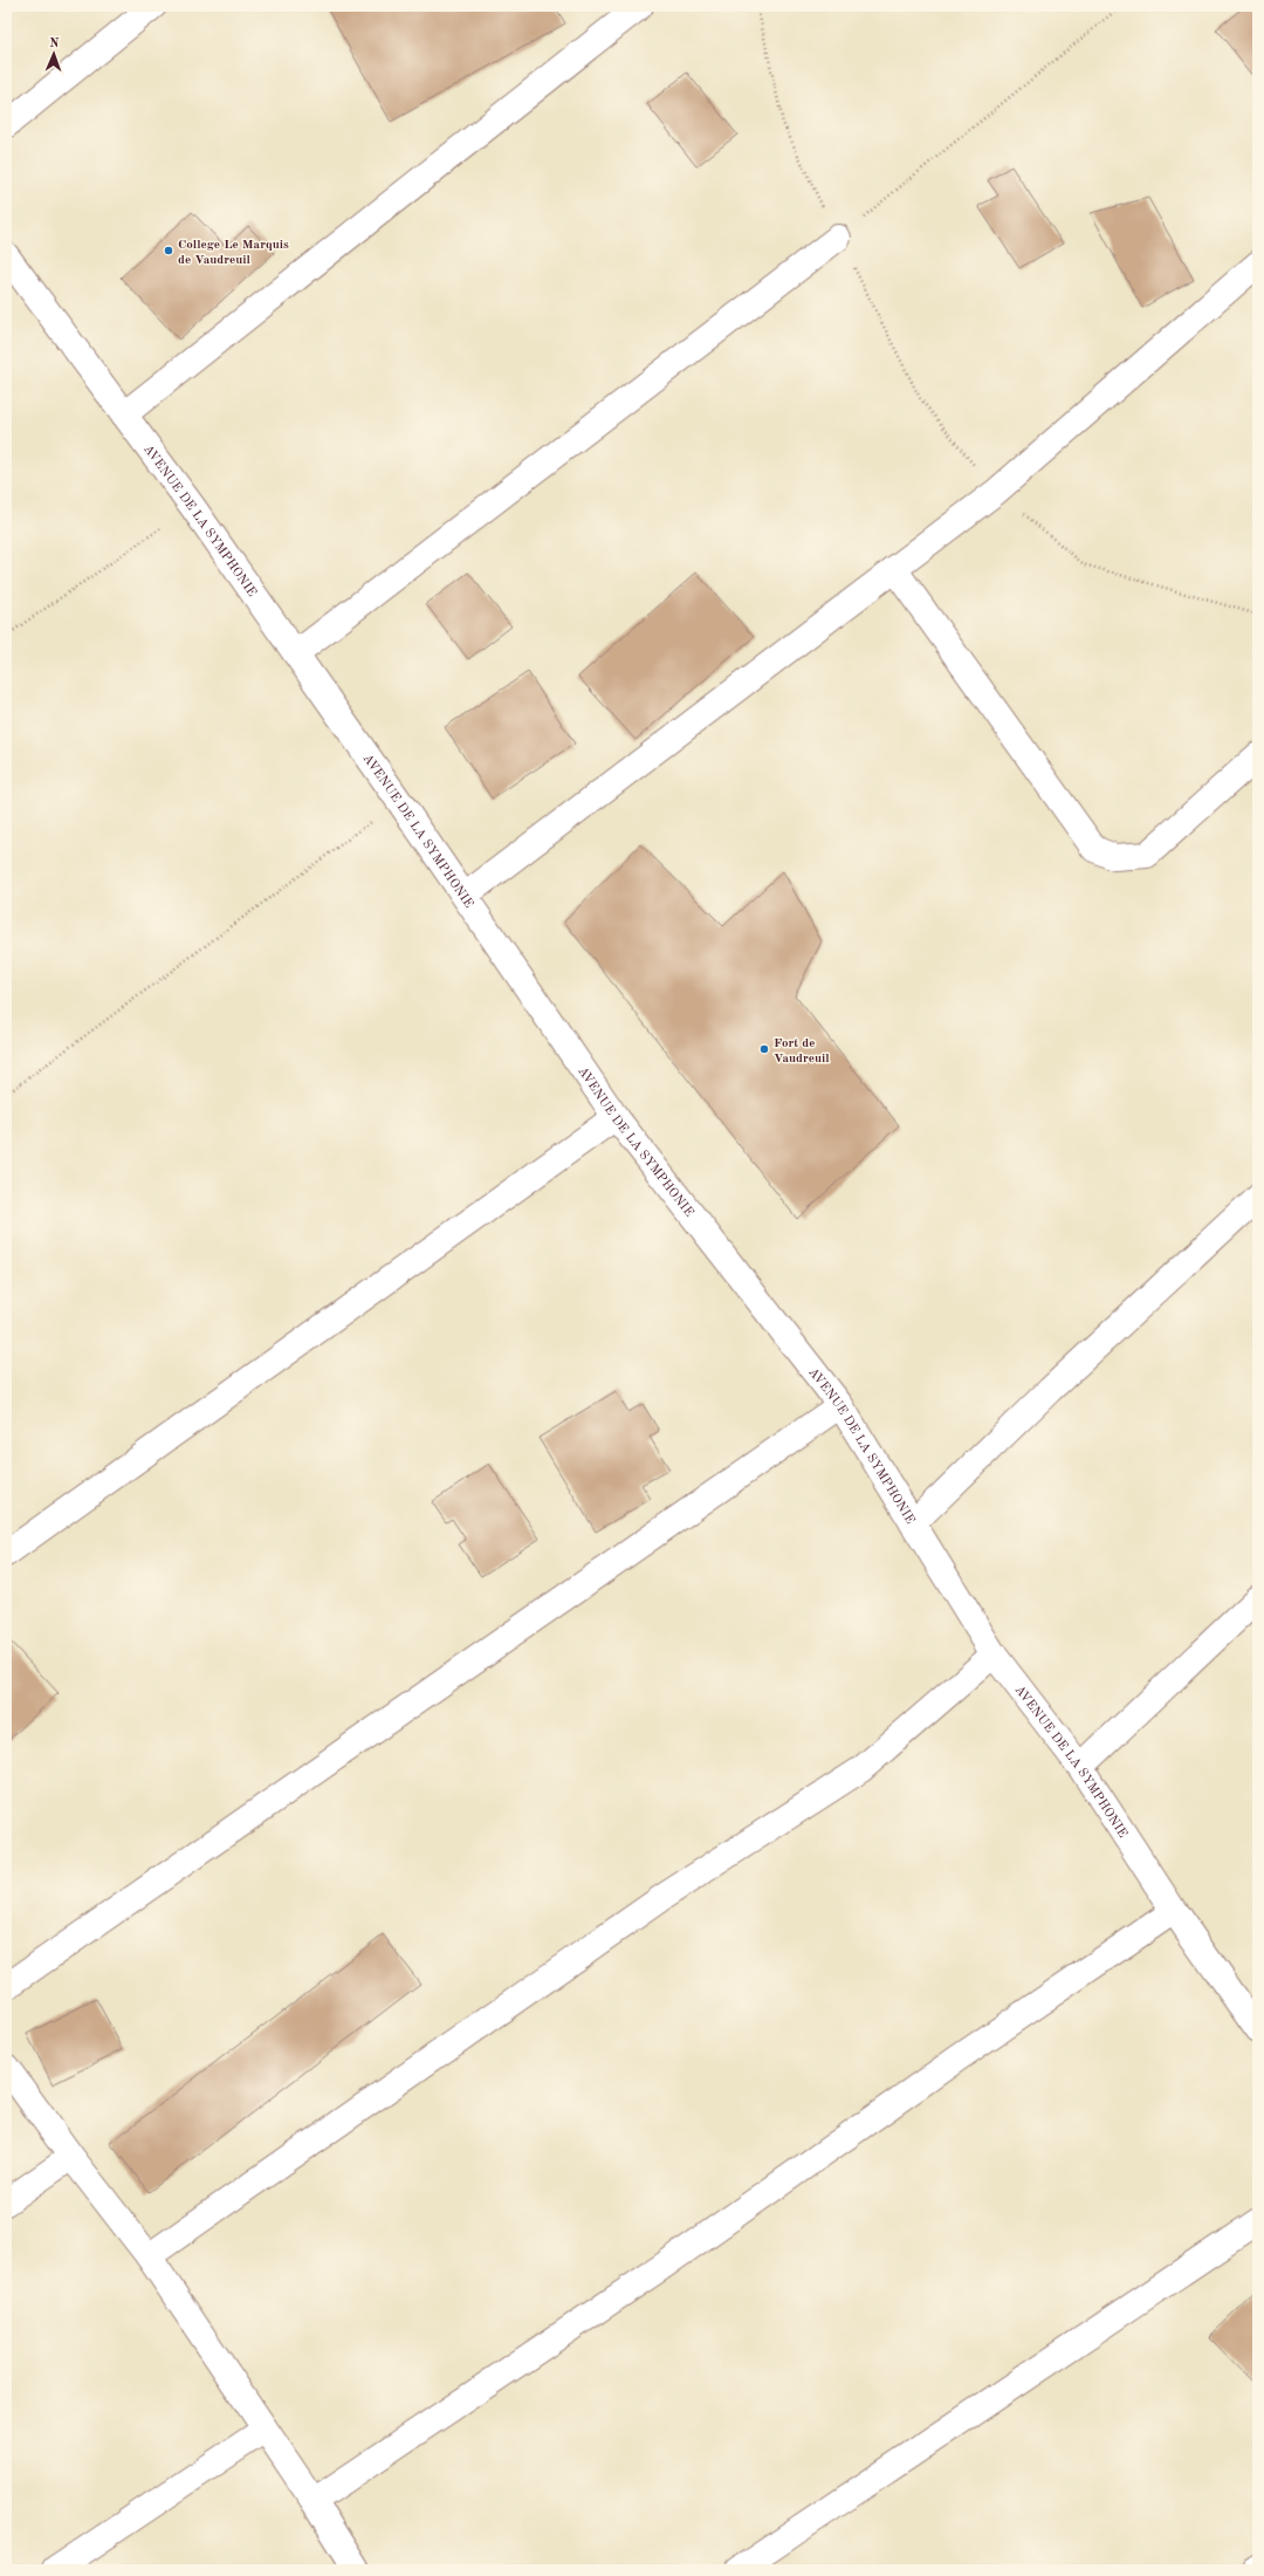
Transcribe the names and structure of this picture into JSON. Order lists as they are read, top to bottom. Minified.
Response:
{"streets":{"street":["AVENUE DE LA SYMPHONIE"]},"places":["College Le Marquis de Vaudreuil","Fort de Vaudreuil"],"north":"top"}
